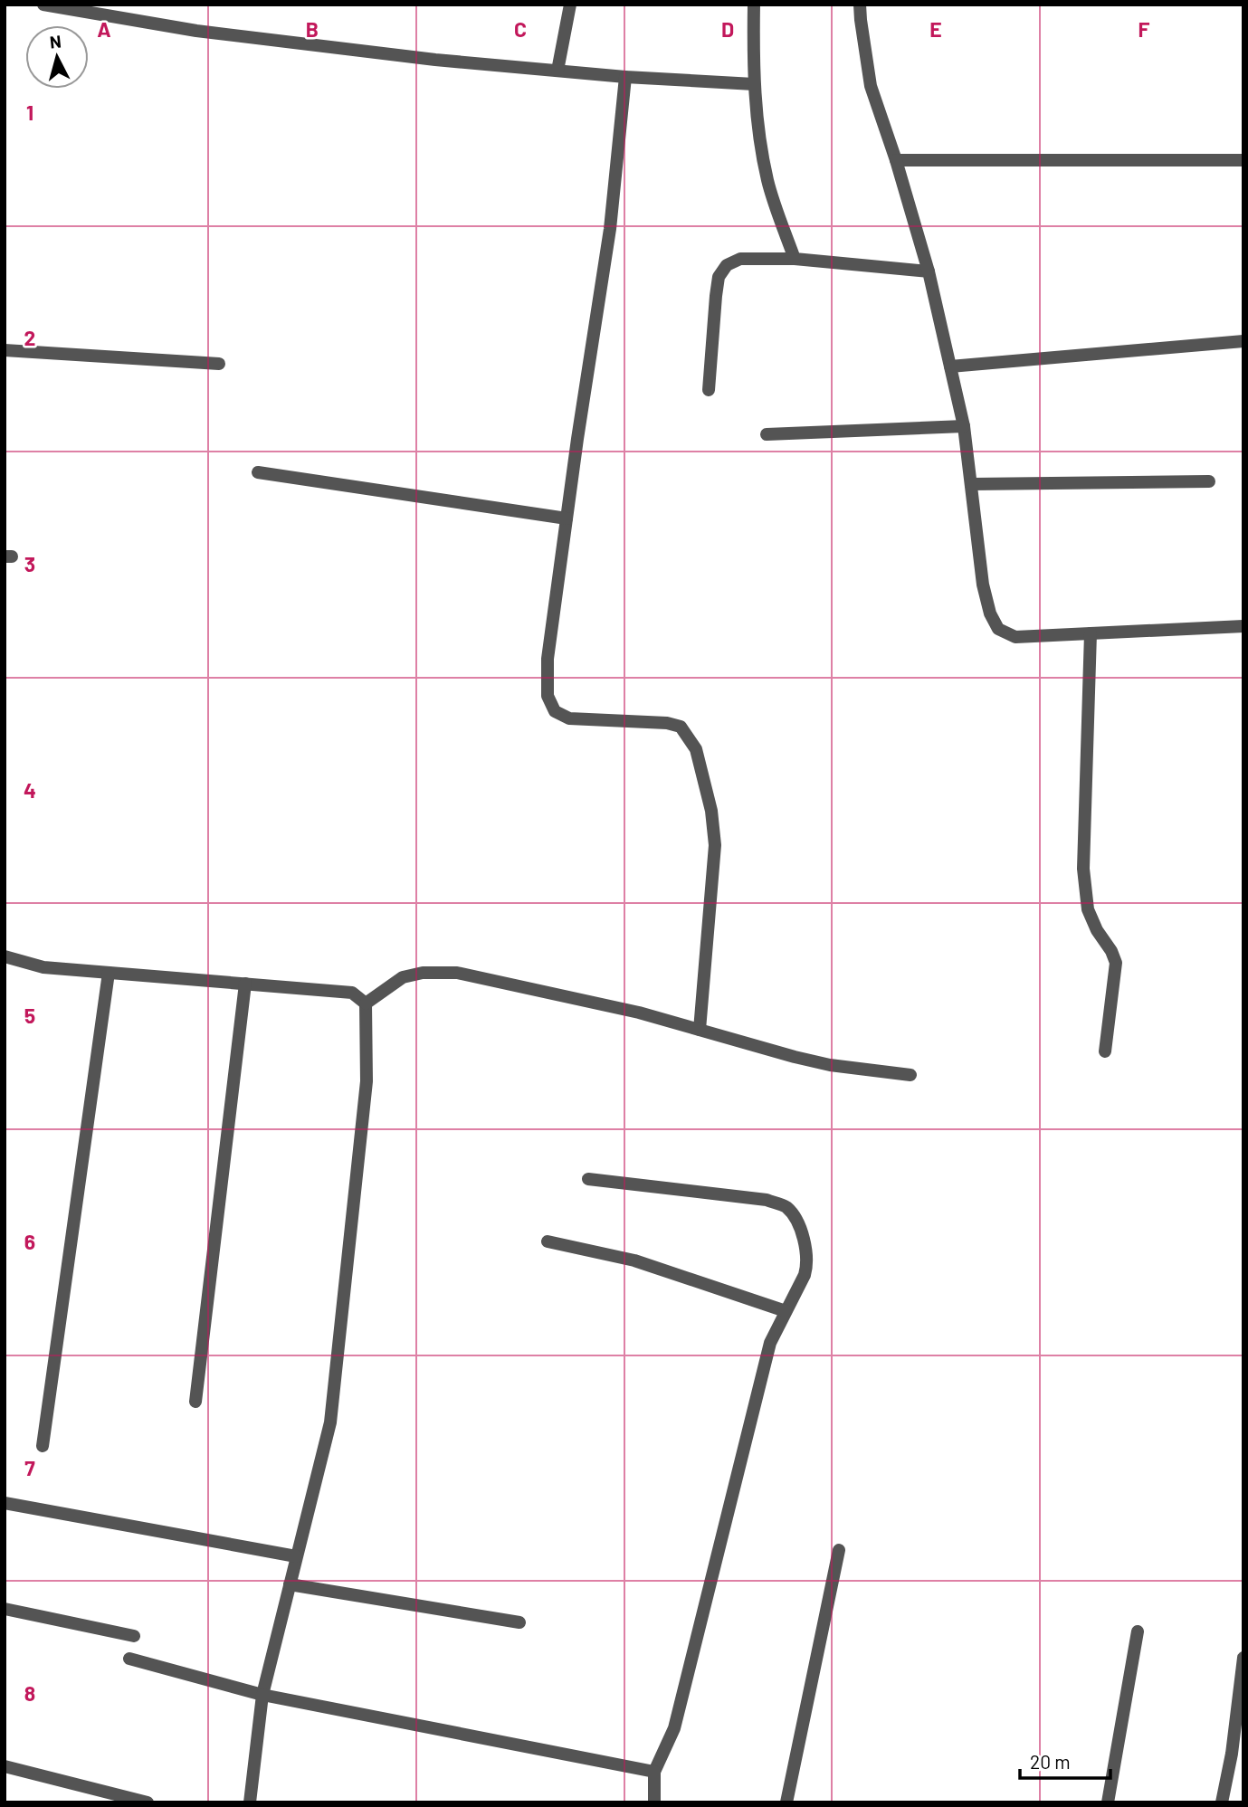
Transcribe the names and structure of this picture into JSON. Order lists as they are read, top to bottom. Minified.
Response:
{"scale_bar":"20 m","north":"top","grid":{"columns":["A","B","C","D","E","F"],"rows":["1","2","3","4","5","6","7","8"]}}
